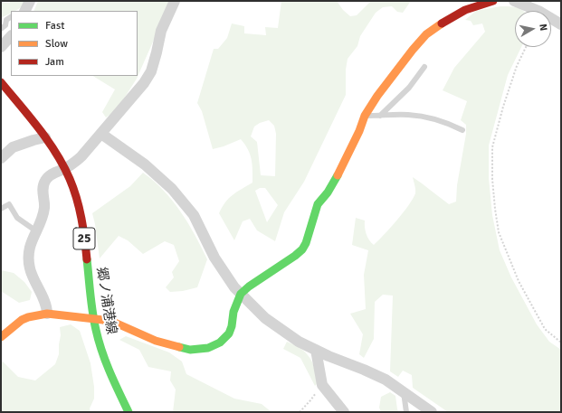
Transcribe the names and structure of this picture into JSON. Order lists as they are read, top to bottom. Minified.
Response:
{"streets":{"street":["25","郷ノ浦港線"]},"legend":["Fast","Slow","Jam"],"north":"right"}
